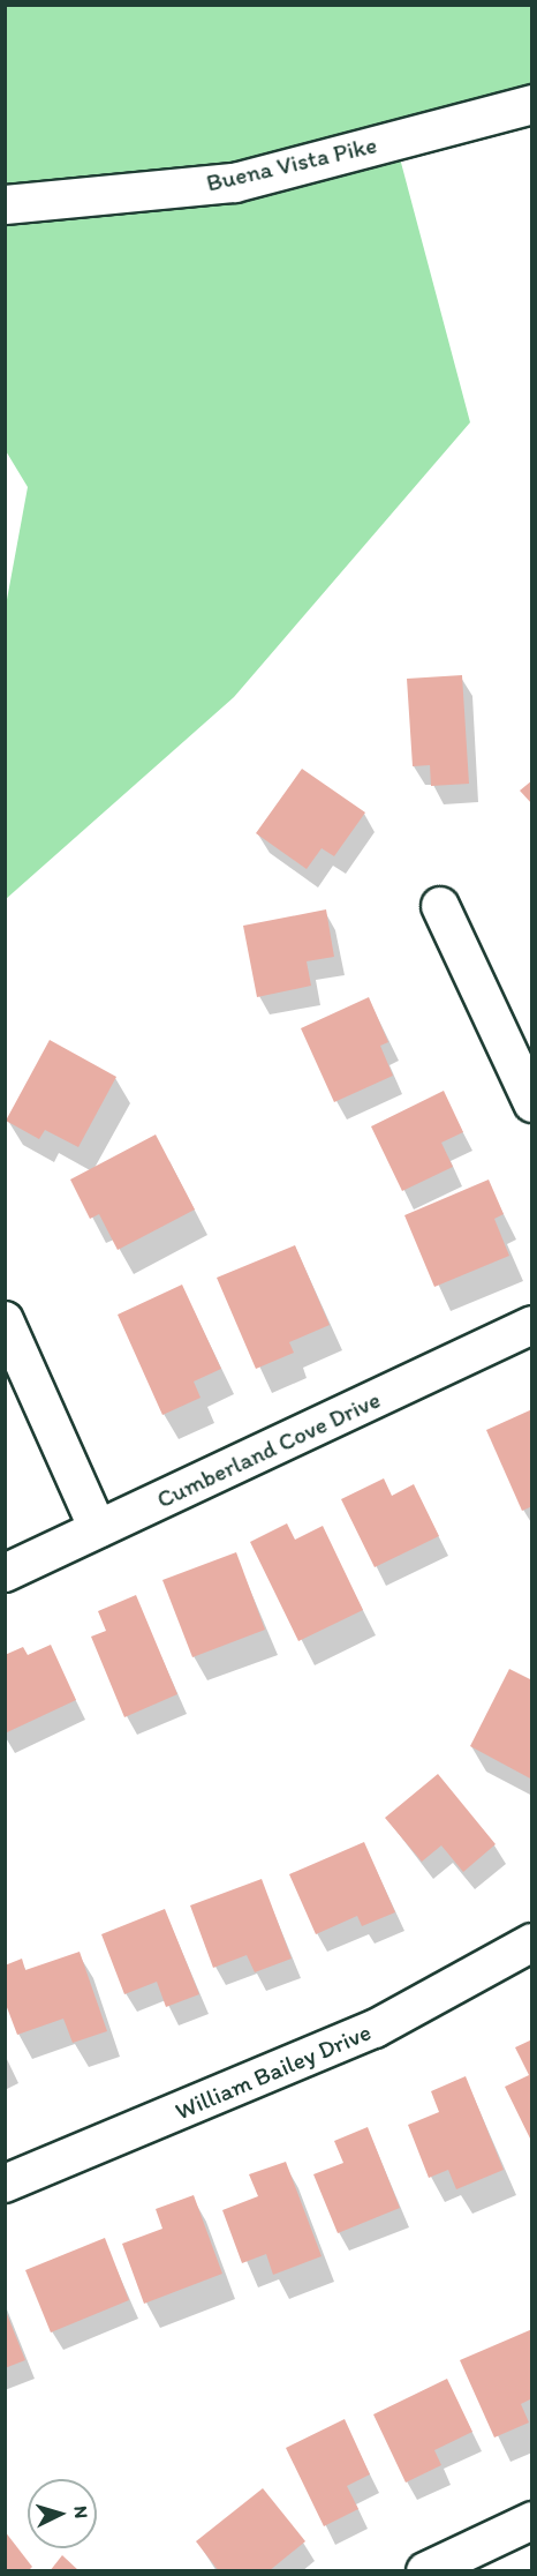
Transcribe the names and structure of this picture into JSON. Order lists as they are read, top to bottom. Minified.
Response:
{"streets":{"main road":["Buena Vista Pike"],"street":["Cumberland Cove Drive","William Bailey Drive"]},"north":"right"}
